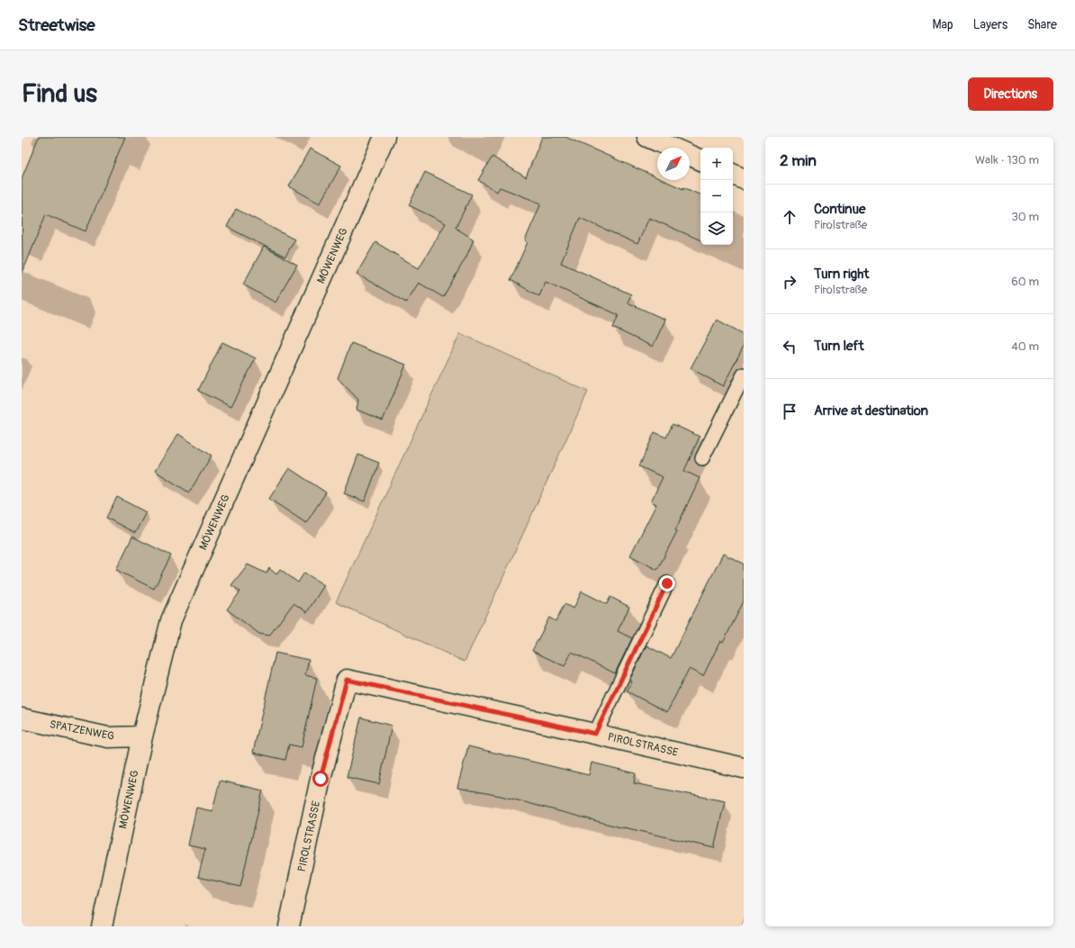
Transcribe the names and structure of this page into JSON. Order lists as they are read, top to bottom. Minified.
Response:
{"streets":{"street":["MÖWENWEG","SPATZENWEG","PIROLSTRASSE"]},"crossings":[["MÖWENWEG","SPATZENWEG"]],"north":"top right","page":{"header":"Streetwise","nav":["Map","Layers","Share"],"buttons":"Directions","title":"Find us","heading":["2 min","Walk · 130 m"],"map_buttons":["+","−"],"list":[["Continue","Pirolstraße","30 m"],["Turn right","Pirolstraße","60 m"],["Turn left","40 m"],"Arrive at destination"]}}
